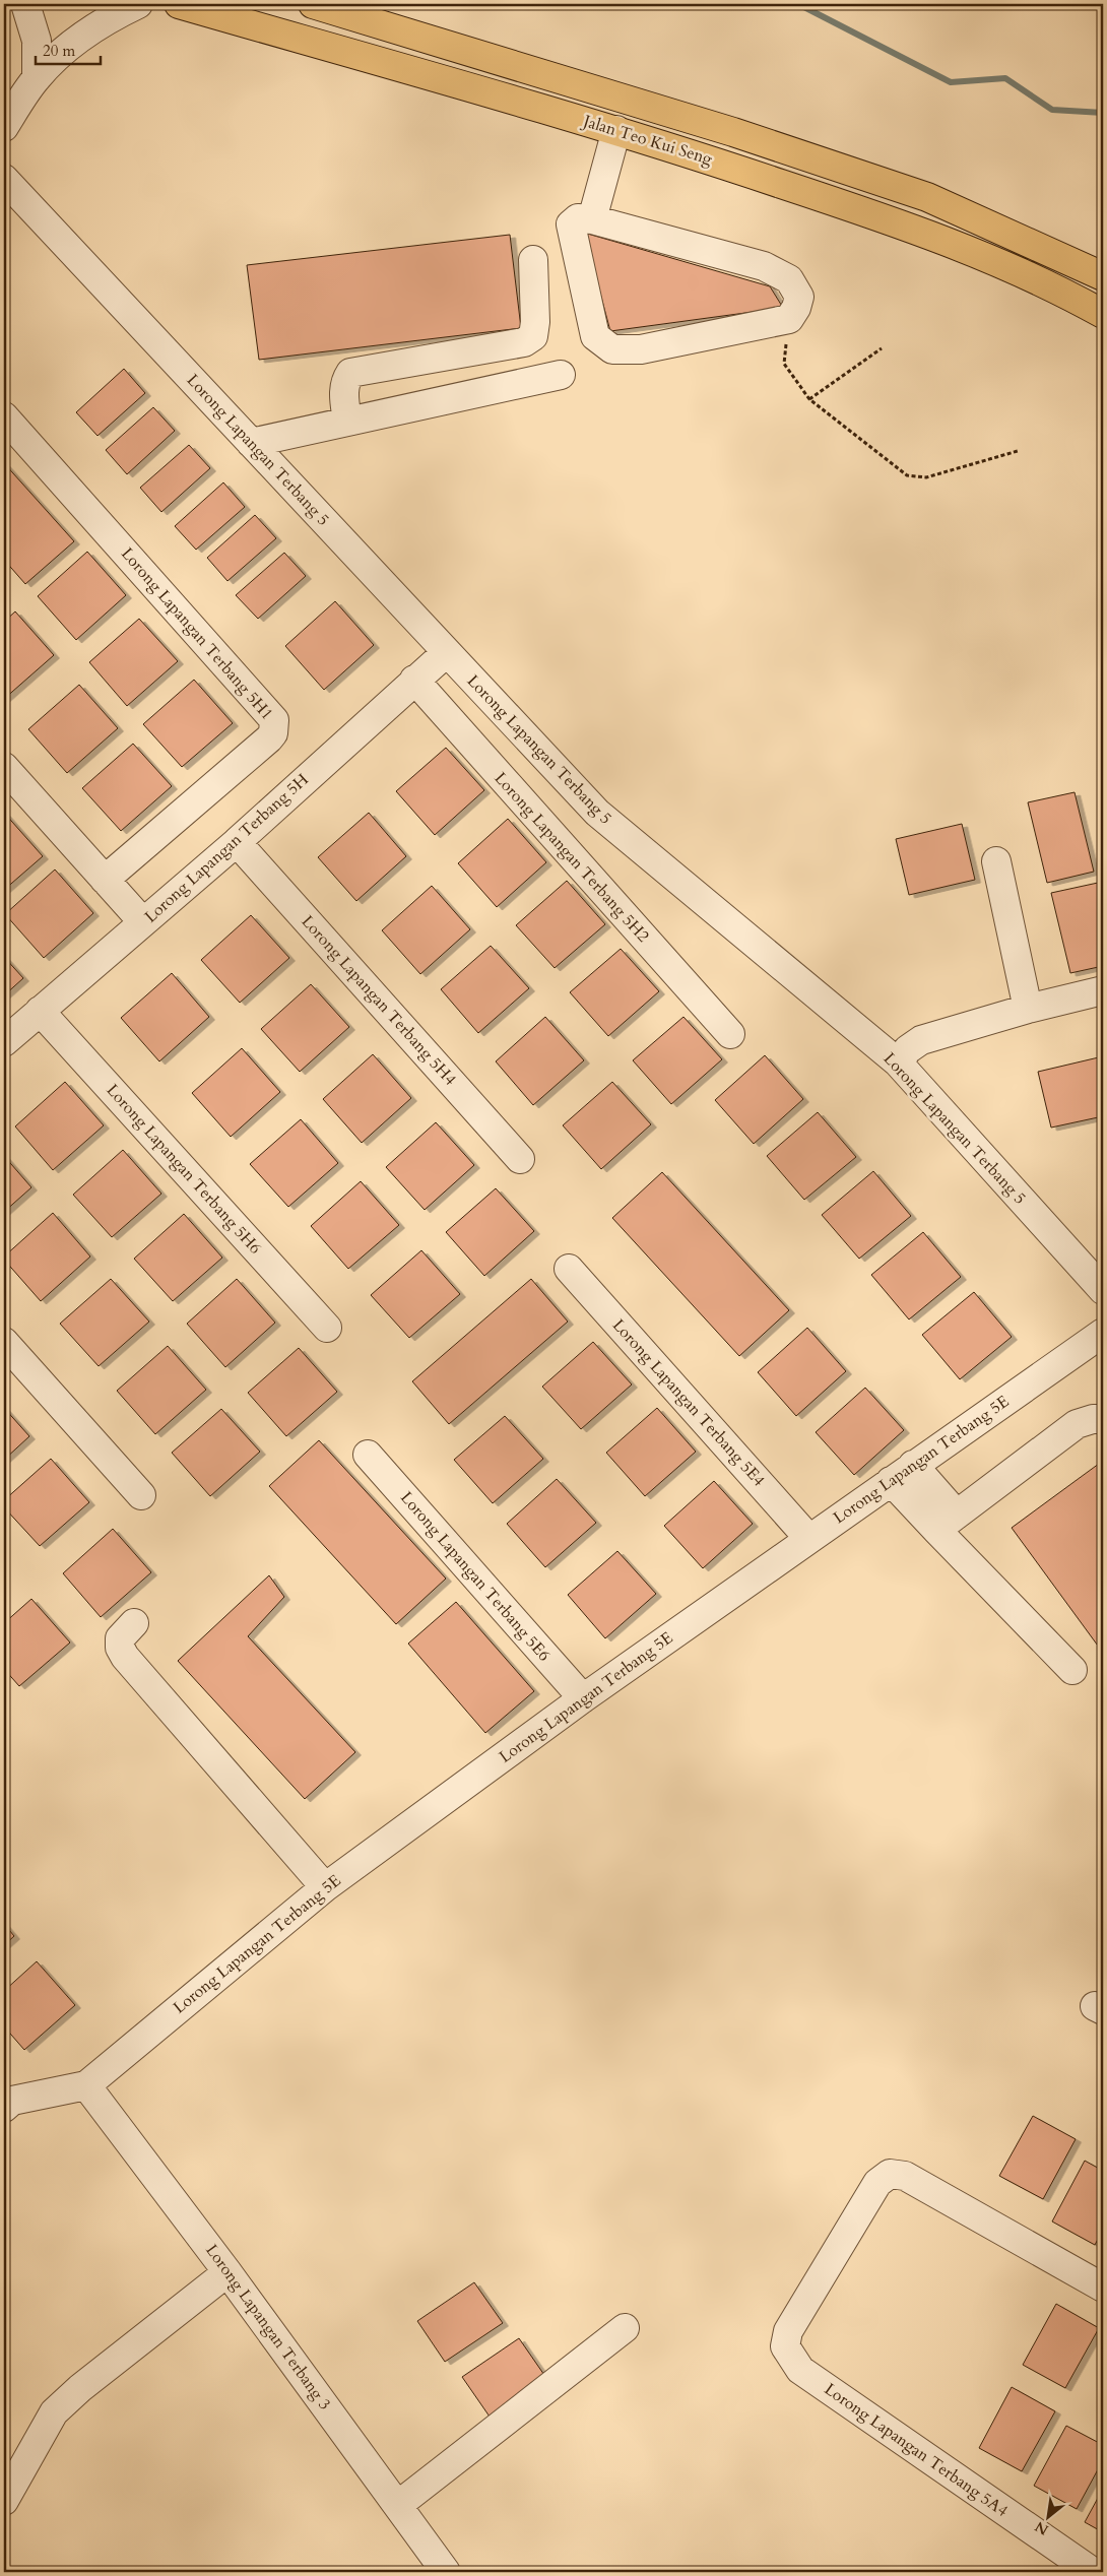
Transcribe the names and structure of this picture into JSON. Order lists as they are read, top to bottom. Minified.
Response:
{"streets":{"highway":["Jalan Teo Kui Seng"],"street":["Lorong Lapangan Terbang 5","Lorong Lapangan Terbang 5H1","Lorong Lapangan Terbang 5H","Lorong Lapangan Terbang 5H2","Lorong Lapangan Terbang 5H4","Lorong Lapangan Terbang 5H6","Lorong Lapangan Terbang 5E4","Lorong Lapangan Terbang 5E","Lorong Lapangan Terbang 5E6","Lorong Lapangan Terbang 3","Lorong Lapangan Terbang 5A4"]},"crossings":[["Lorong Lapangan Terbang 5","Lorong Lapangan Terbang 5H"],["Lorong Lapangan Terbang 5H","Lorong Lapangan Terbang 5H2"],["Lorong Lapangan Terbang 5H","Lorong Lapangan Terbang 5H4"],["Lorong Lapangan Terbang 5H","Lorong Lapangan Terbang 5H6"],["Lorong Lapangan Terbang 5E4","Lorong Lapangan Terbang 5E"],["Lorong Lapangan Terbang 5E","Lorong Lapangan Terbang 5E6"],["Lorong Lapangan Terbang 5E","Lorong Lapangan Terbang 3"]],"scale_bar":"20 m","north":"bottom left"}
